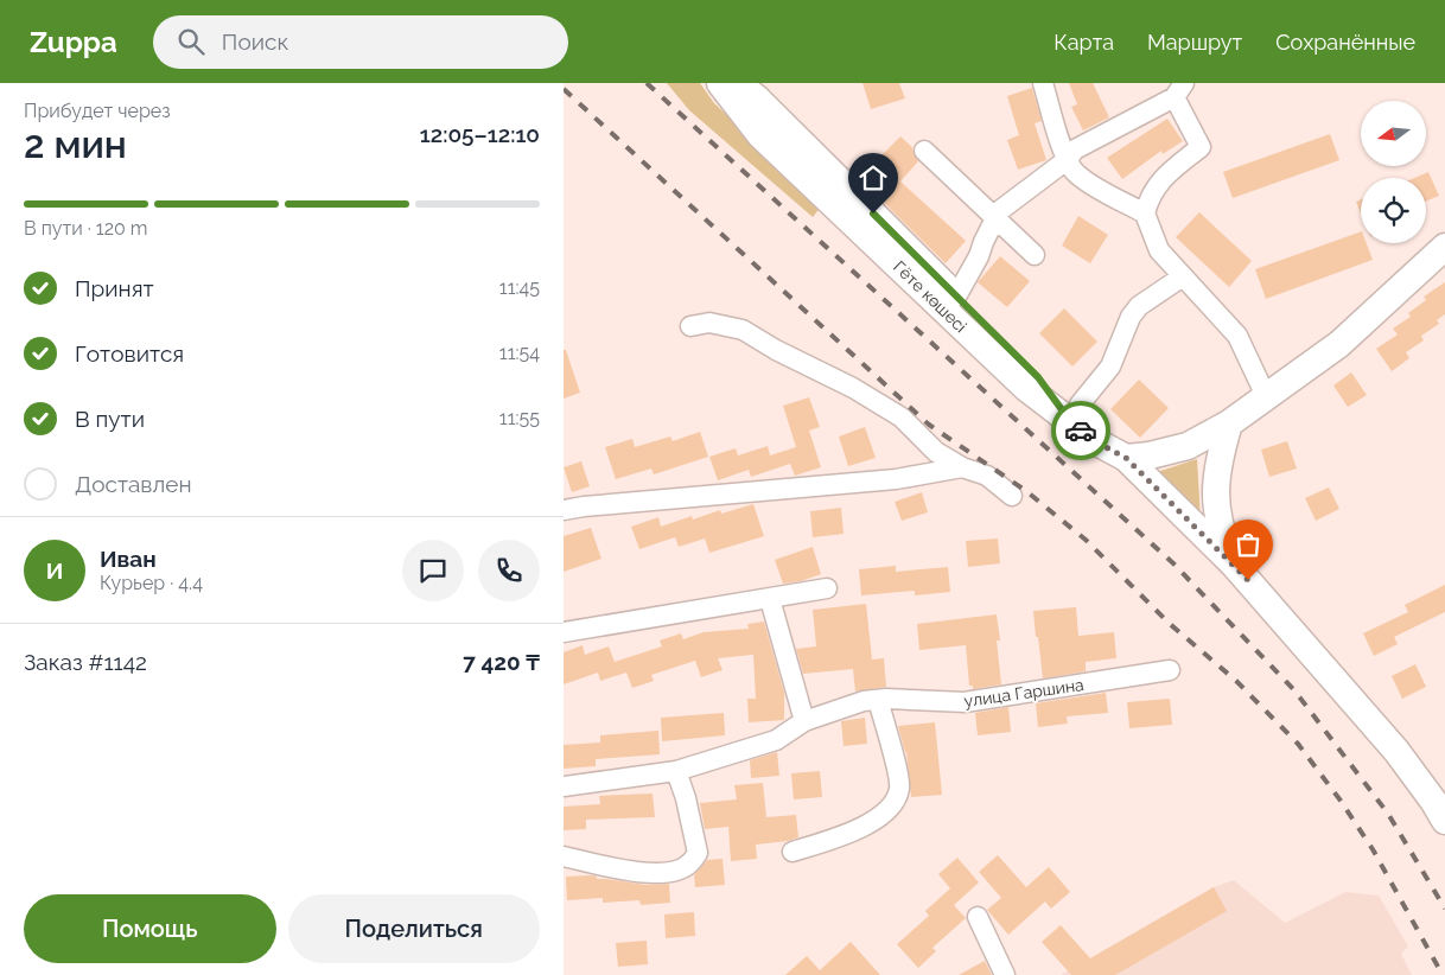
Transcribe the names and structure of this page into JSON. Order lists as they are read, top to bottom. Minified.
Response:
{"streets":{"main road":["Гёте көшесі"],"street":["улица Гаршина"]},"north":"left","page":{"header":"Zuppa","search":"Поиск","nav":["Карта","Маршрут","Сохранённые"],"heading":["2 мин","Прибудет через","12:05–12:10"],"panel":["Иван","Курьер · 4.4","Заказ #1142","7 420 ₸"],"bar":"В пути · 120 m","list":[["Принят","11:45"],["Готовится","11:54"],["В пути","11:55"],"Доставлен"],"round":"И","buttons":["Помощь","Поделиться"]}}
